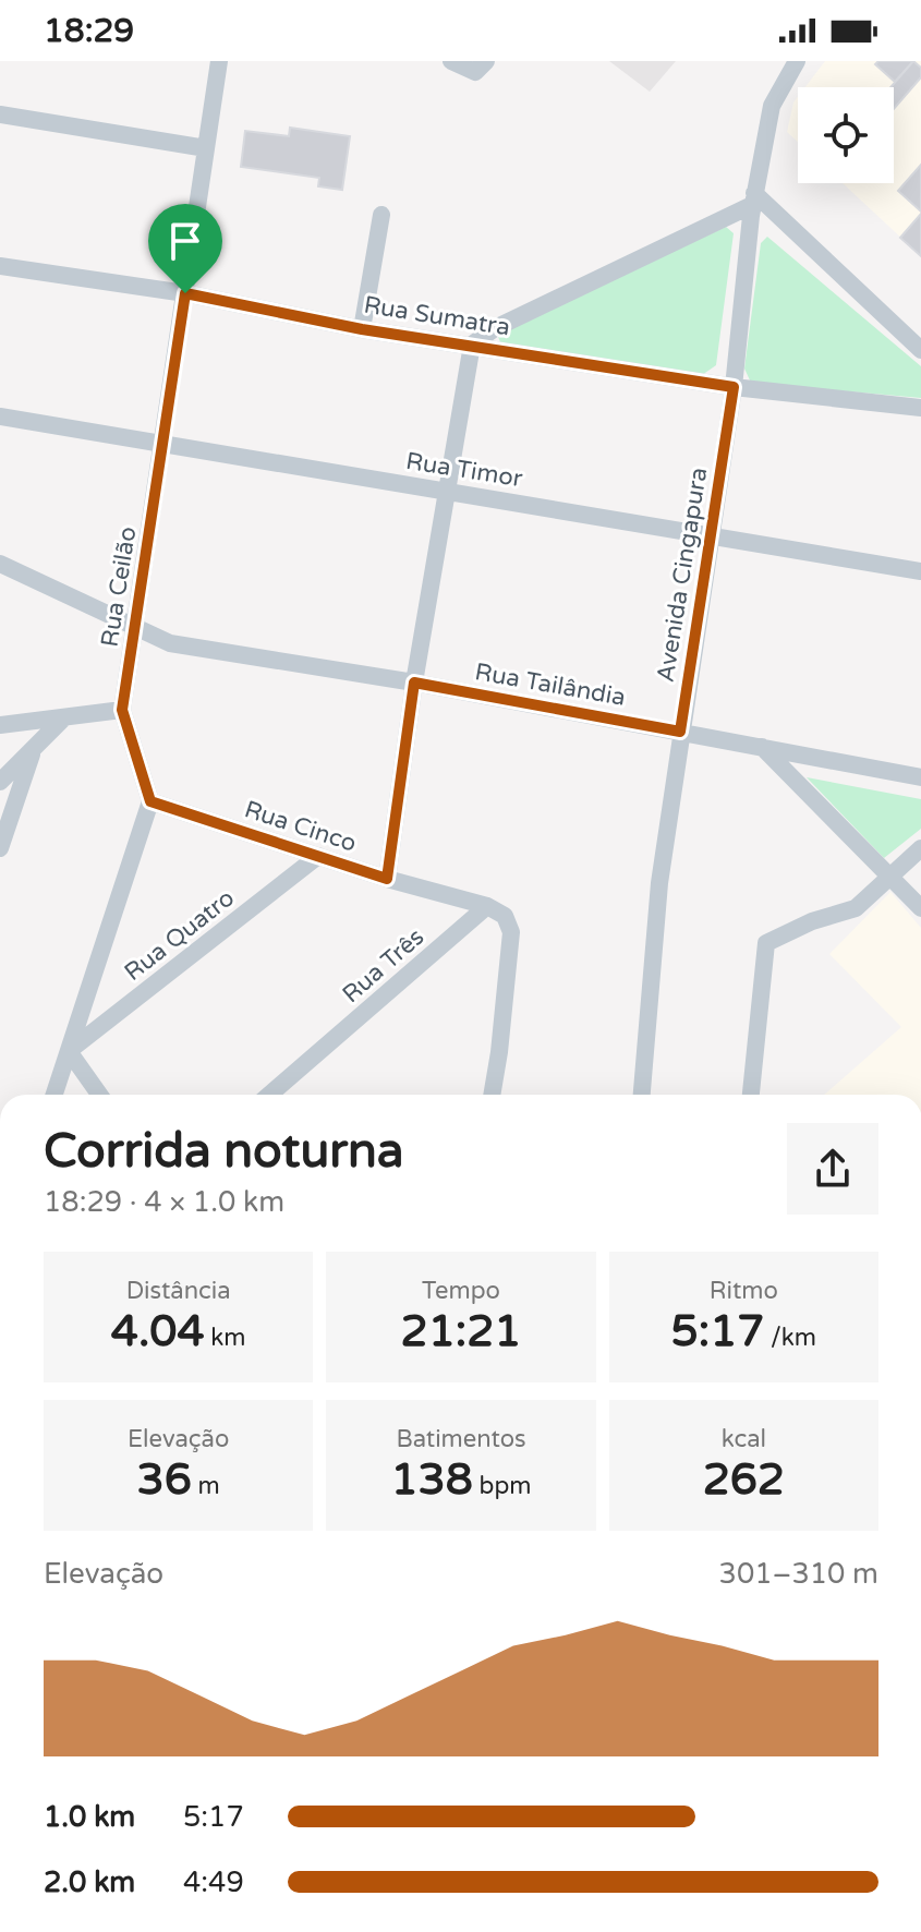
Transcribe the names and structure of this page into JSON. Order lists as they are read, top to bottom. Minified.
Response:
{"streets":{"street":["Rua Sumatra","Rua Timor","Avenida Cingapura","Rua Ceilão","Rua Tailândia","Rua Cinco","Rua Quatro","Rua Três"]},"crossings":[["Rua Sumatra","Avenida Cingapura"],["Rua Sumatra","Rua Ceilão"],["Rua Timor","Avenida Cingapura"],["Rua Timor","Rua Ceilão"],["Avenida Cingapura","Rua Tailândia"],["Rua Ceilão","Rua Tailândia"],["Rua Ceilão","Rua Cinco"],["Rua Cinco","Rua Quatro"],["Rua Cinco","Rua Três"]],"page":{"status":"18:29","heading":["Corrida noturna","18:29 · 4 × 1.0 km"],"stats":[["Distância","4.04 km"],["Tempo","21:21"],["Ritmo","5:17 /km"],["Elevação","36 m"],["Batimentos","138 bpm"],["kcal","262"]],"chart":["Elevação","301–310 m"],"list":[{"name":"1.0 km","note":"5:17"},{"name":"2.0 km","note":"4:49"}]}}
